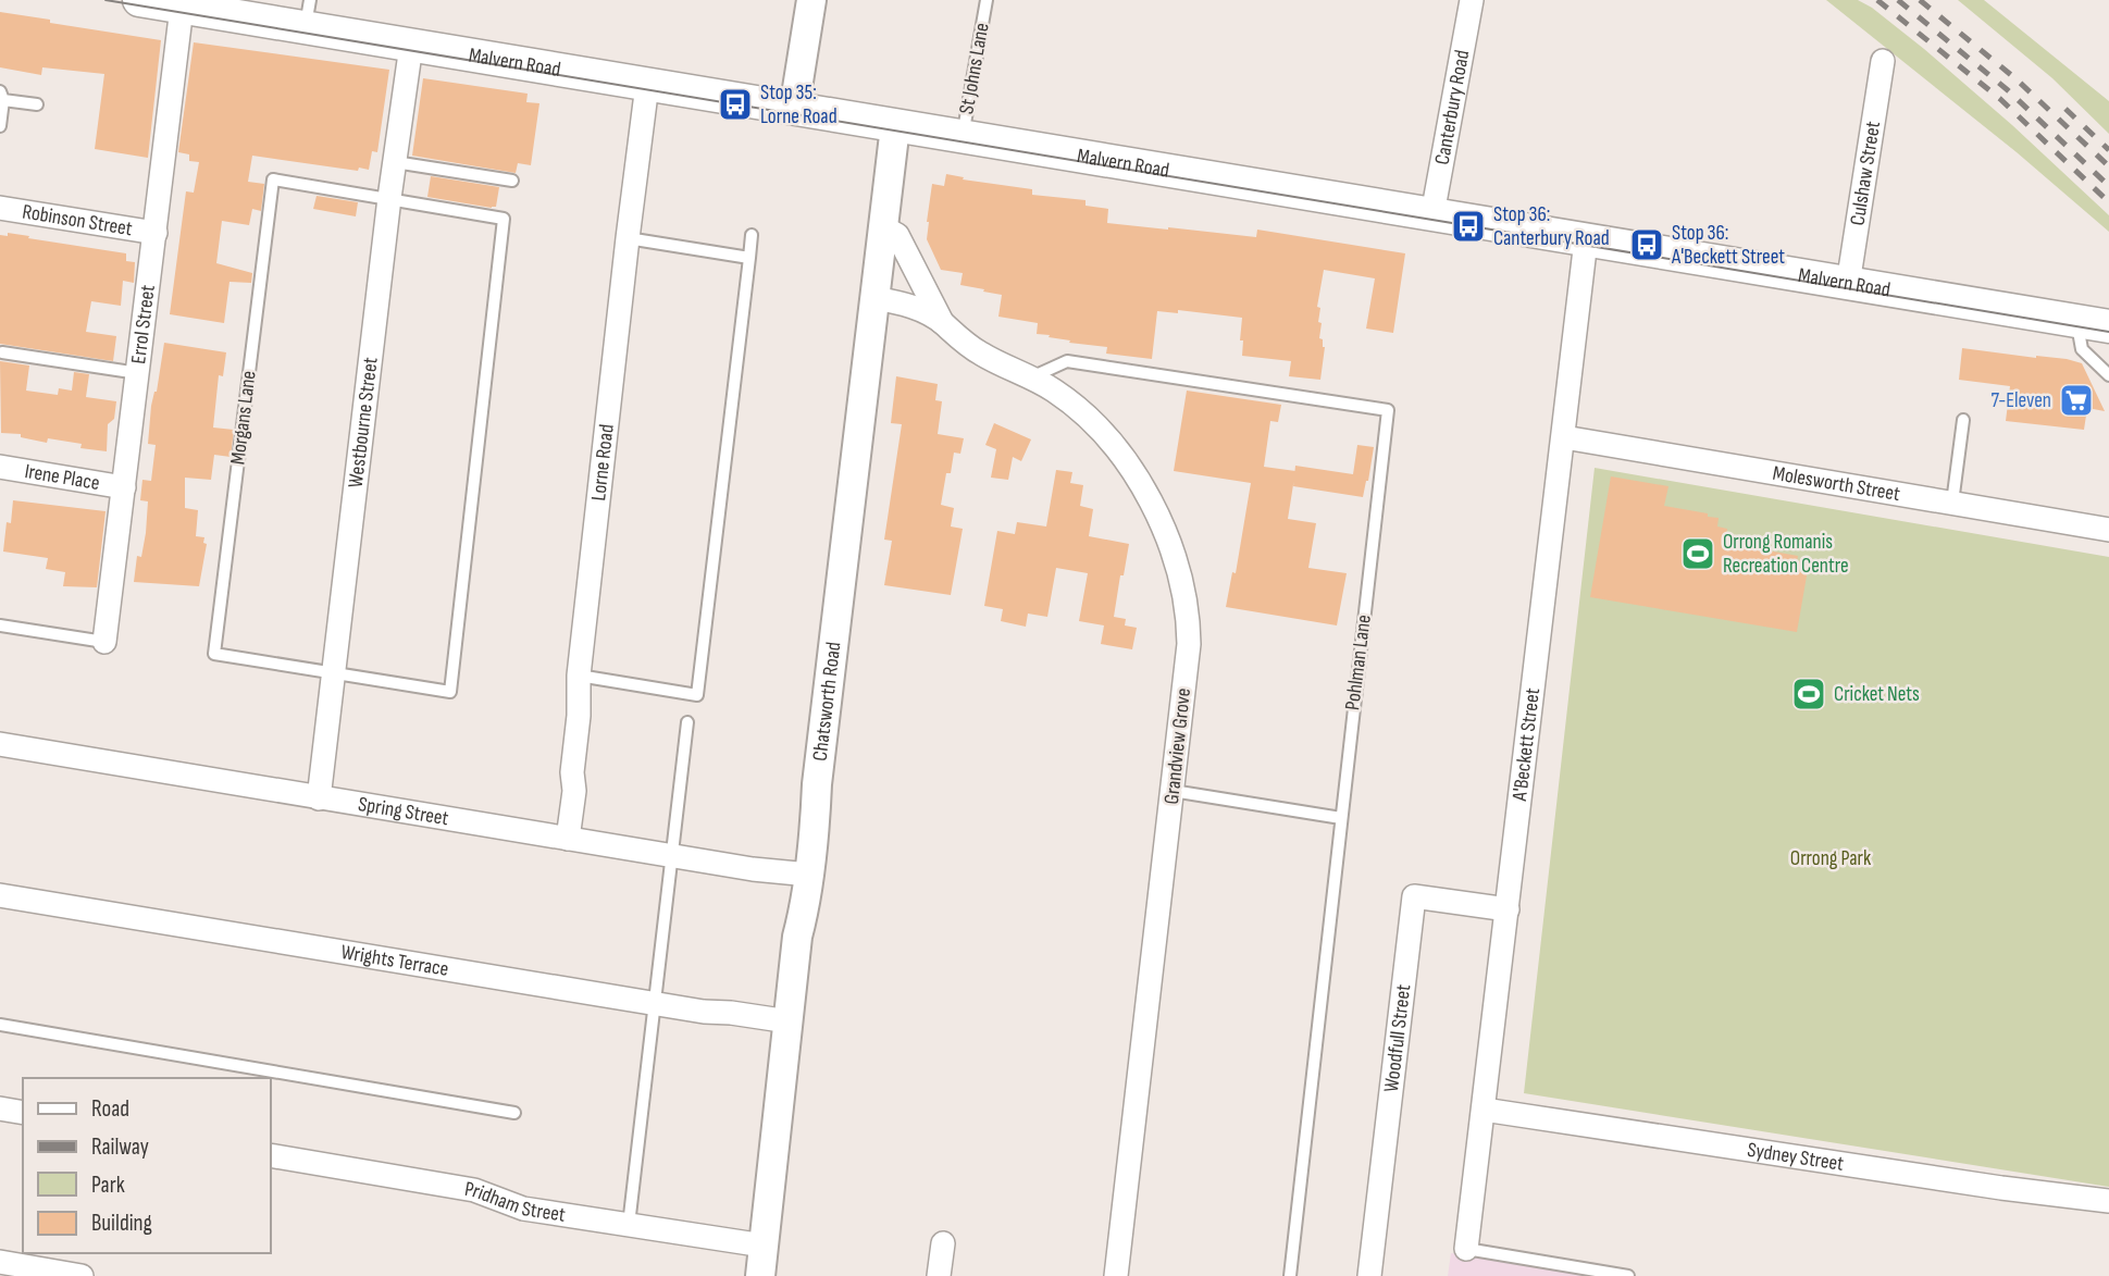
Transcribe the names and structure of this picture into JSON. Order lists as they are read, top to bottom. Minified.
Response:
{"streets":{"main road":["Malvern Road"],"street":["Canterbury Road","Culshaw Street","Robinson Street","Errol Street","Westbourne Street","Lorne Road","Irene Place","Molesworth Street","Chatsworth Road","A'Beckett Street","Grandview Grove","Spring Street","Wrights Terrace","Woodfull Street","Sydney Street","Pridham Street"],"lane":["St Johns Lane","Morgans Lane","Pohlman Lane"]},"crossings":[["Malvern Road","St Johns Lane"],["Malvern Road","Canterbury Road"],["Malvern Road","Culshaw Street"],["Malvern Road","Errol Street"],["Malvern Road","Westbourne Street"],["Malvern Road","Lorne Road"],["Malvern Road","Chatsworth Road"],["Malvern Road","A'Beckett Street"],["Robinson Street","Errol Street"],["Errol Street","Irene Place"],["Morgans Lane","Westbourne Street"],["Westbourne Street","Spring Street"],["Lorne Road","Spring Street"],["Molesworth Street","A'Beckett Street"],["Pohlman Lane","Grandview Grove"],["Chatsworth Road","Grandview Grove"],["Chatsworth Road","Spring Street"],["Chatsworth Road","Wrights Terrace"],["Chatsworth Road","Pridham Street"],["A'Beckett Street","Woodfull Street"],["A'Beckett Street","Sydney Street"]],"parks":["Orrong Park"],"places":{"bus stop":["Stop 35: Lorne Road","Stop 36: Canterbury Road","Stop 36: A'Beckett Street"],"supermarket":["7-Eleven"],"sports":["Orrong Romanis Recreation Centre","Cricket Nets"]},"legend":["Road","Railway","Park","Building"]}
